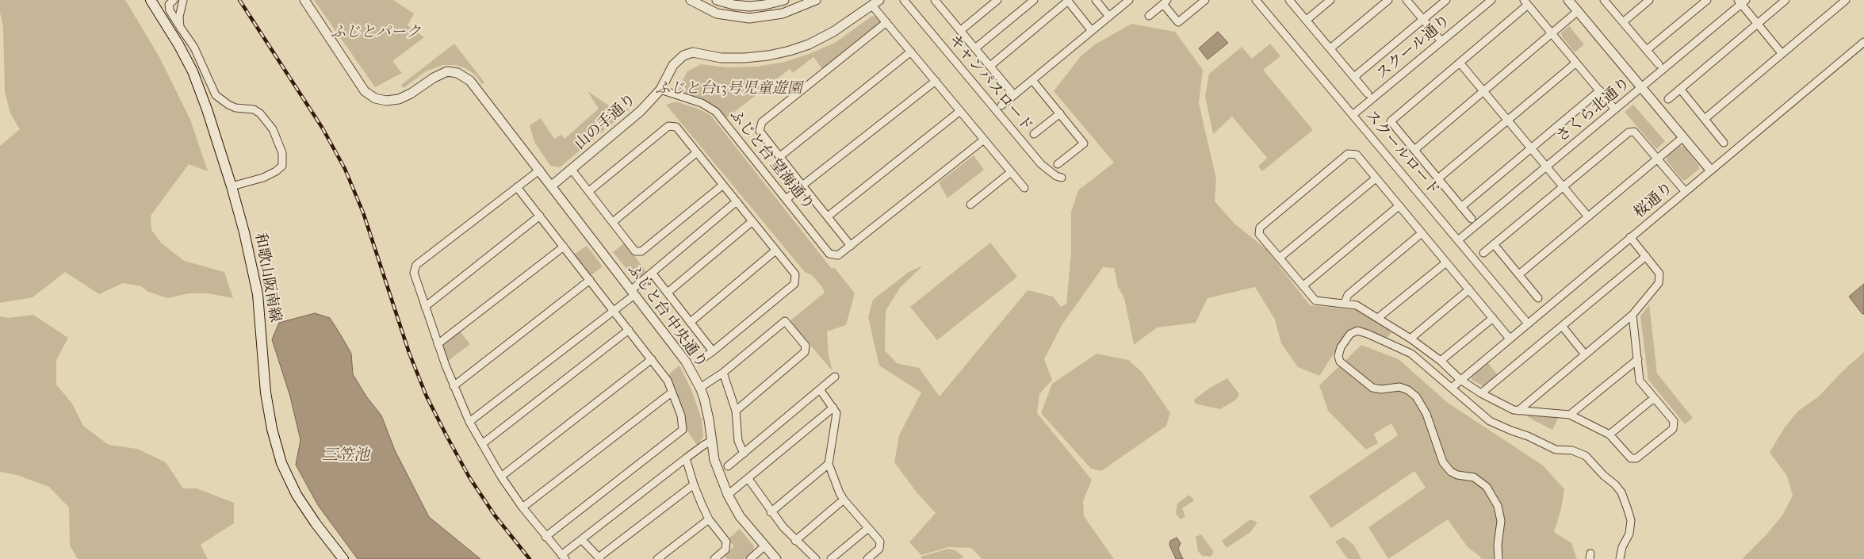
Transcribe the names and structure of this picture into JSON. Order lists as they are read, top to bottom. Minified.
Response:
{"streets":{"main road":["和歌山阪南線"],"street":["スクール通り","キャンパスロード","さくら北通り","山の手通り","スクールロード","ふじと台 望海通り","桜通り","ふじと台 中央通り"]},"crossings":[["スクール通り","スクールロード"],["さくら北通り","スクールロード"],["山の手通り","ふじと台 望海通り"],["山の手通り","ふじと台 中央通り"],["スクールロード","桜通り"]],"water":["三笠池"],"parks":["ふじとパーク","ふじと台13号児童遊園"]}
